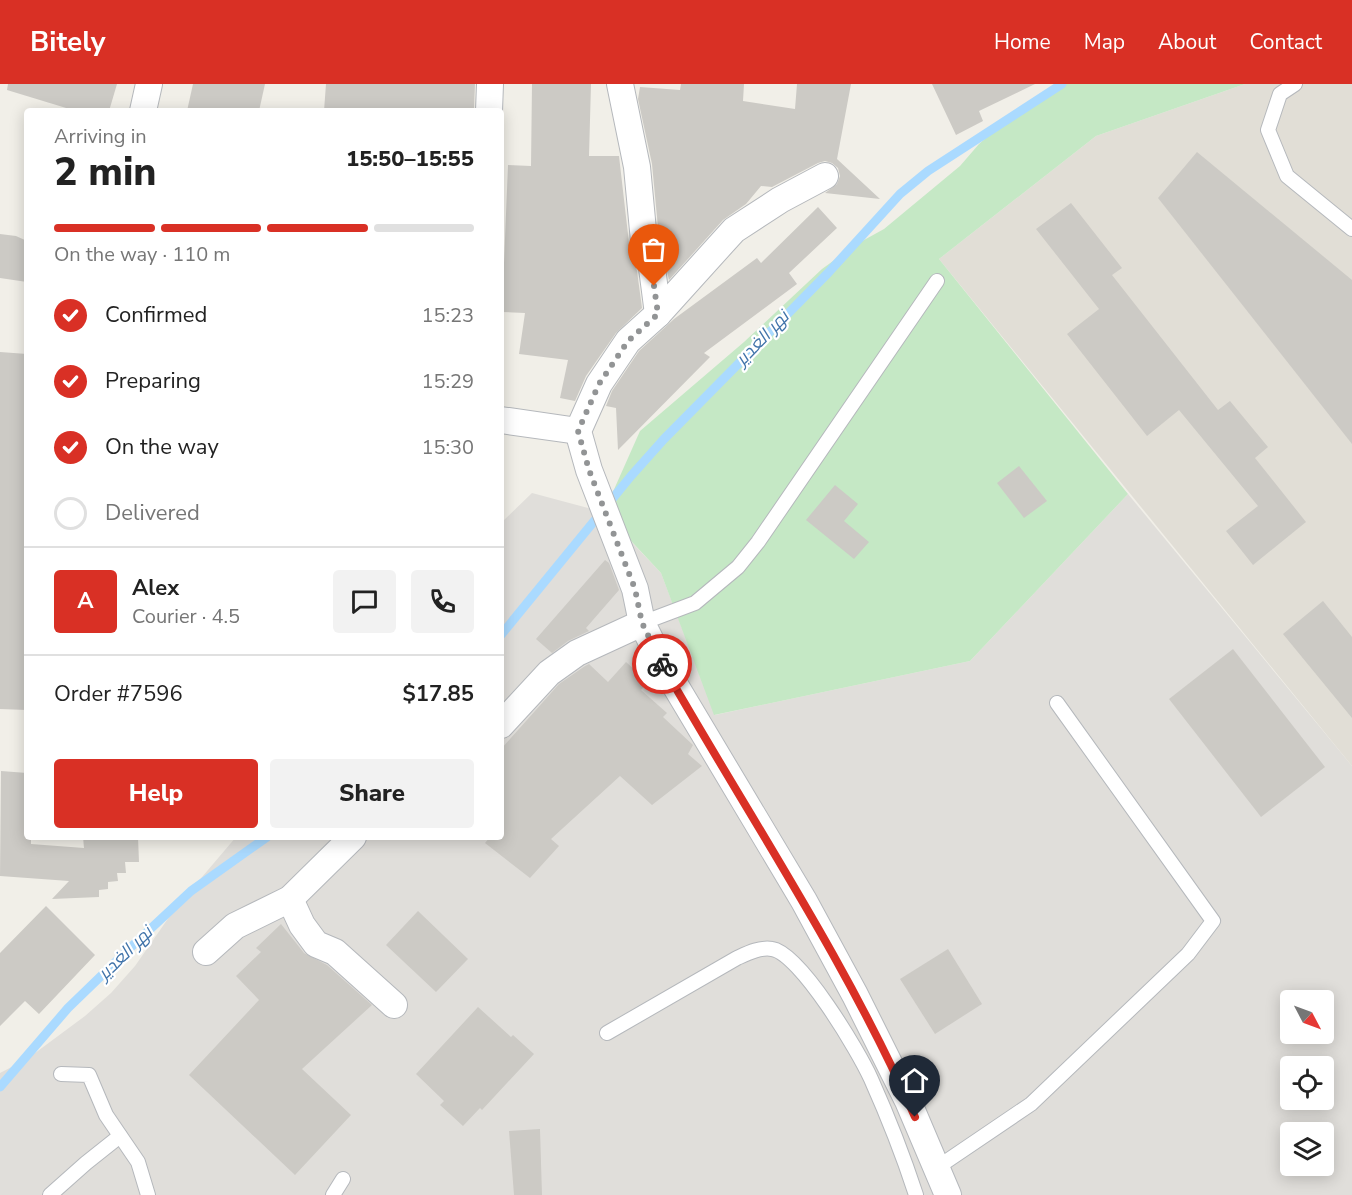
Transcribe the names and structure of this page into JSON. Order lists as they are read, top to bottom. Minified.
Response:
{"water":["نهر الغدير"],"north":"bottom right","page":{"header":"Bitely","nav":["Home","Map","About","Contact"],"heading":["2 min","Arriving in","15:50–15:55"],"panel":["Alex","Courier · 4.5","Order #7596","$17.85"],"bar":"On the way · 110 m","list":[["Confirmed","15:23"],["Preparing","15:29"],["On the way","15:30"],"Delivered"],"round":"A","buttons":["Help","Share"]}}
